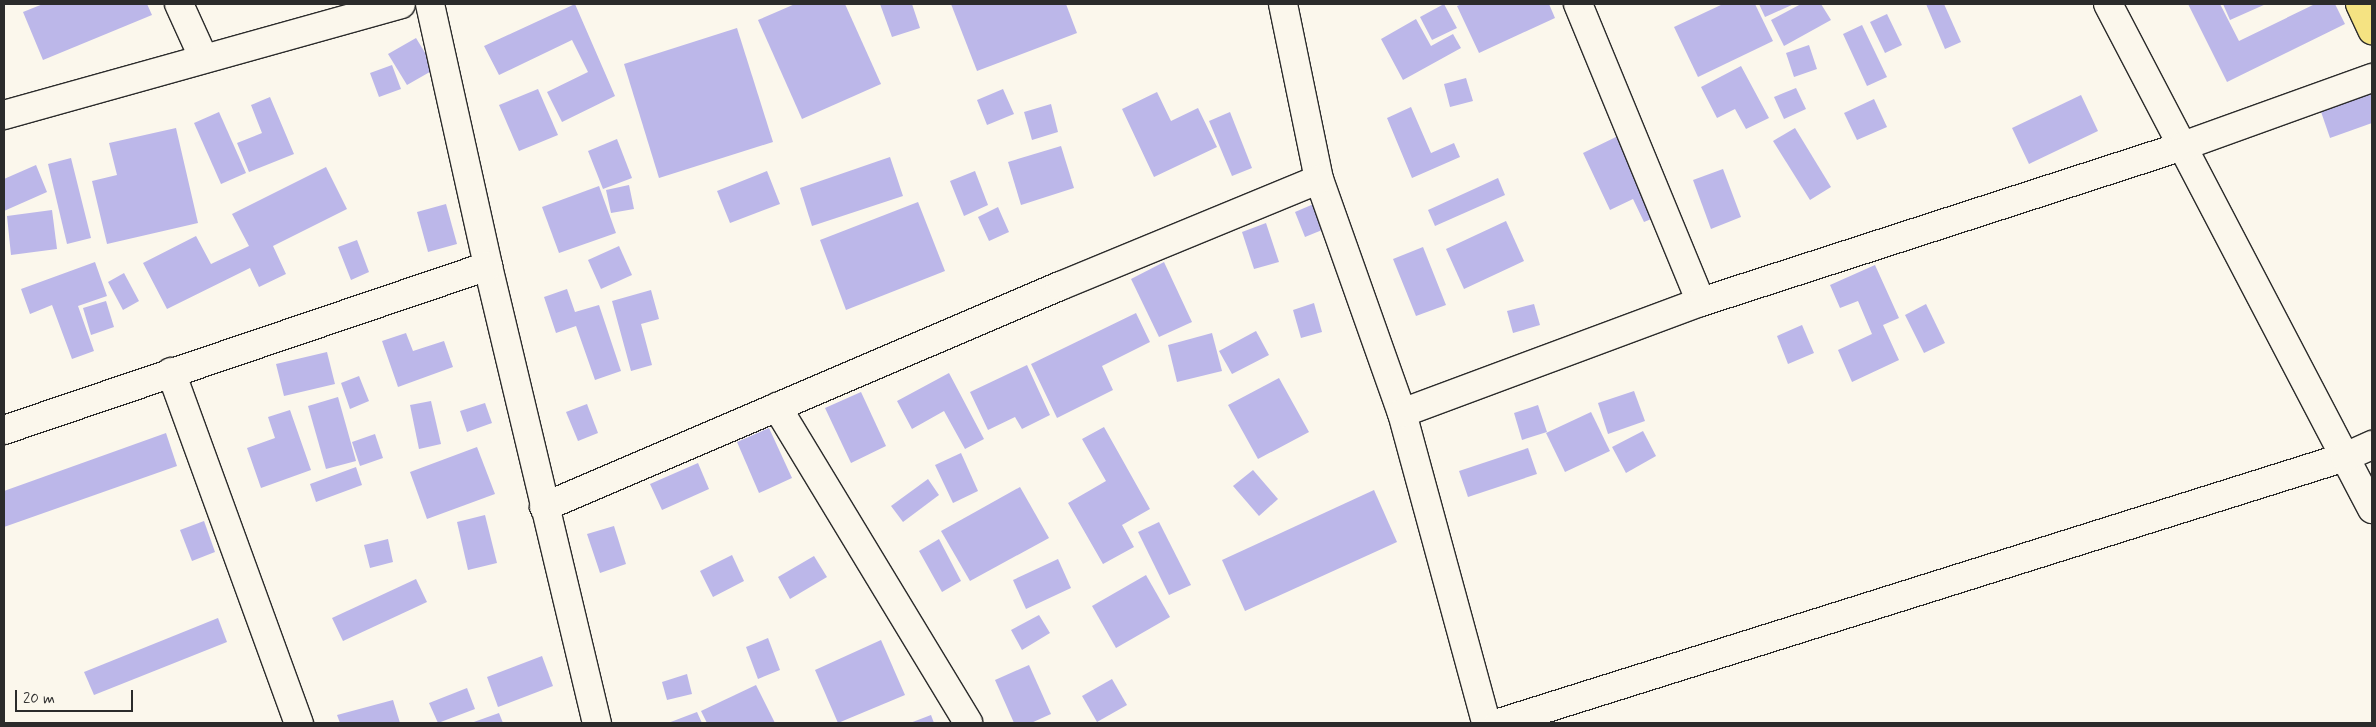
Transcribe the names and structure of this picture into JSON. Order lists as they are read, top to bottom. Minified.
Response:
{"scale_bar":"20 m"}
